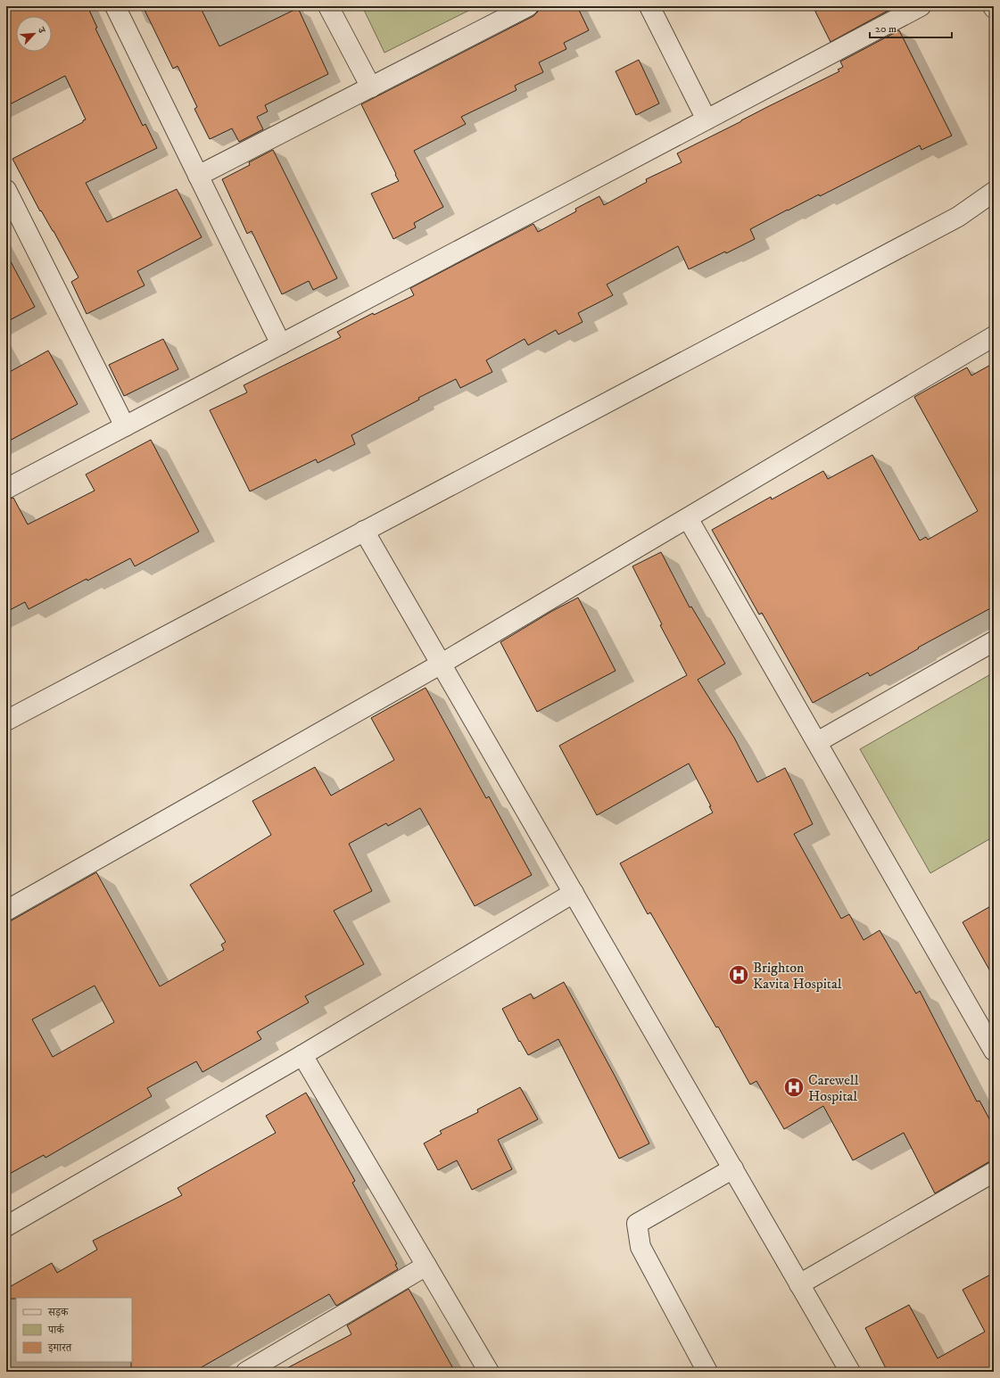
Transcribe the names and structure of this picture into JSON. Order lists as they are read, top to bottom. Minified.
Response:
{"places":{"hospital":["Brighton Kavita Hospital","Carewell Hospital"]},"legend":["सड़क","पार्क","इमारत"],"scale_bar":"20 m","north":"top right"}
